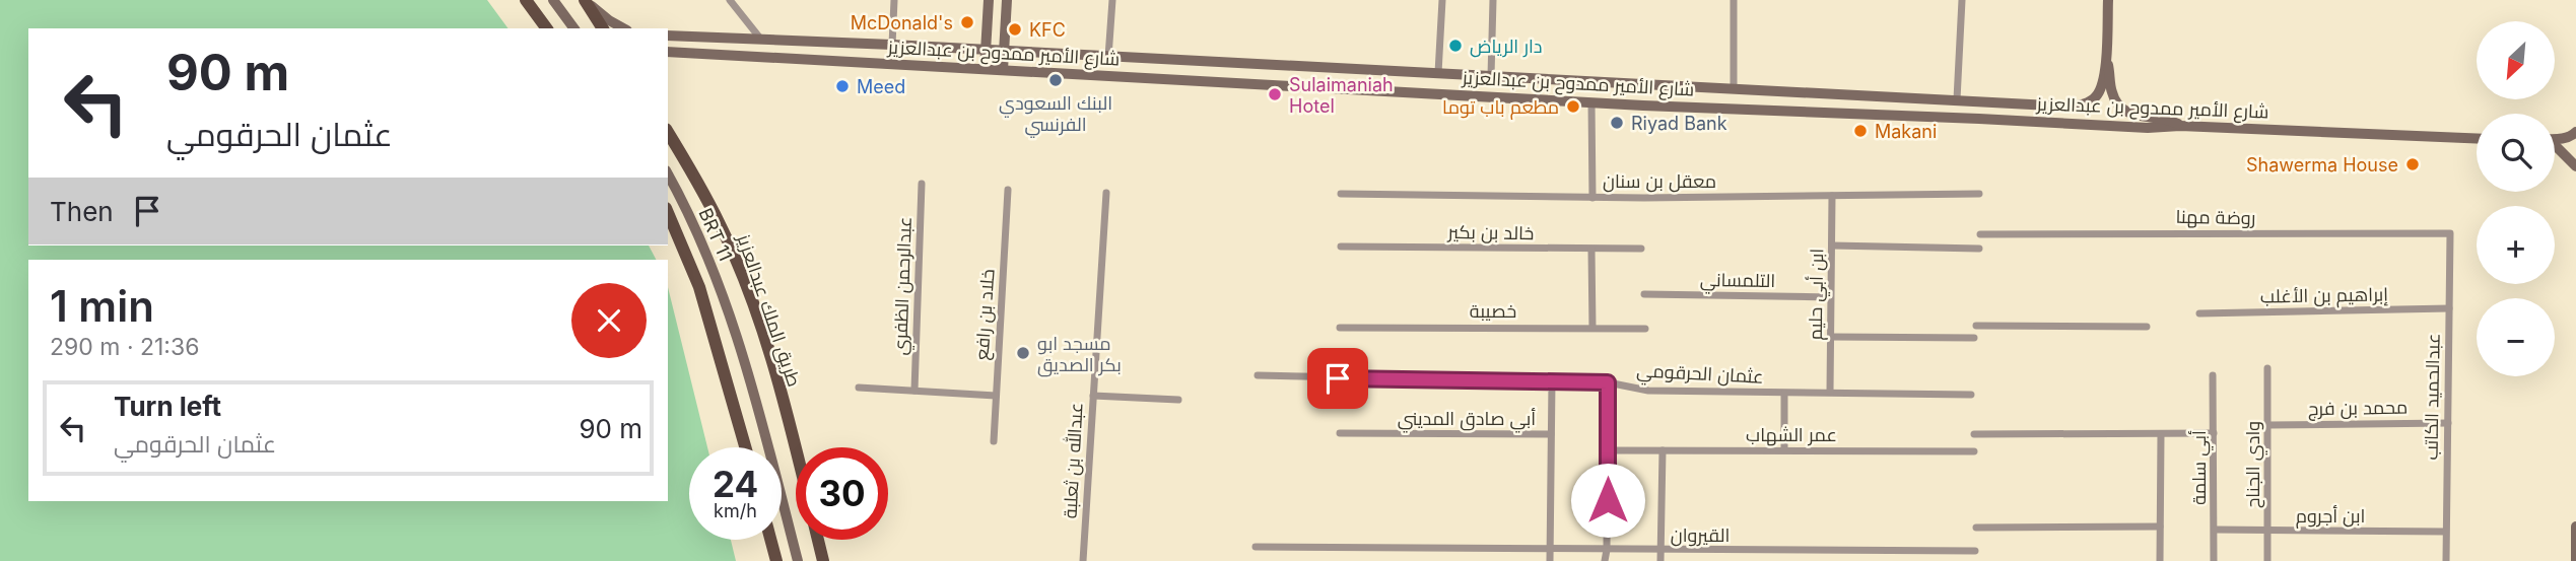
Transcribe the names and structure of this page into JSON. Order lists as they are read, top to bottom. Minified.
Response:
{"streets":{"main road":["طريق الملك عبدالعزيز"],"street":["شارع الأمير ممدوح بن عبدالعزيز","معقل بن سنان","روضة مهنا","خالد بن بكير","BRT 11","التلمساني","عبدالرحمن الظفري","ابن أبي حليم","إبراهيم بن الأغلب","خصيبة","خلاد بن رافع","عثمان الحرقومي","عبدالحميد الكاتب","محمد بن فرج","أبي صادق المديني","عمر الشهاب","عبدالله بن ثعلبة","وادي الجناح","أبي سلمة","ابن أجروم","القيروان"]},"crossings":[["معقل بن سنان","ابن أبي حليم"],["روضة مهنا","عبدالحميد الكاتب"],["التلمساني","ابن أبي حليم"],["ابن أبي حليم","عثمان الحرقومي"],["إبراهيم بن الأغلب","عبدالحميد الكاتب"],["عبدالحميد الكاتب","محمد بن فرج"],["عبدالحميد الكاتب","ابن أجروم"],["محمد بن فرج","وادي الجناح"],["وادي الجناح","ابن أجروم"],["أبي سلمة","ابن أجروم"]],"places":["McDonald's","KFC","دار الرياض","البنك السعودي الفرنسي","Meed","Sulaimaniah Hotel","مطعم باب توما","Riyad Bank","Makani","Shawerma House","مسجد ابو بكر الصديق"],"north":"bottom left","page":{"map_buttons":["+","−"],"turn":["90 m","عثمان الحرقومي"],"then":"Then","heading":["1 min","290 m · 21:36"],"list":[{"name":"Turn left","note":"عثمان الحرقومي","value":"90 m"}],"speed":"24 km/h","limit":"30"}}
